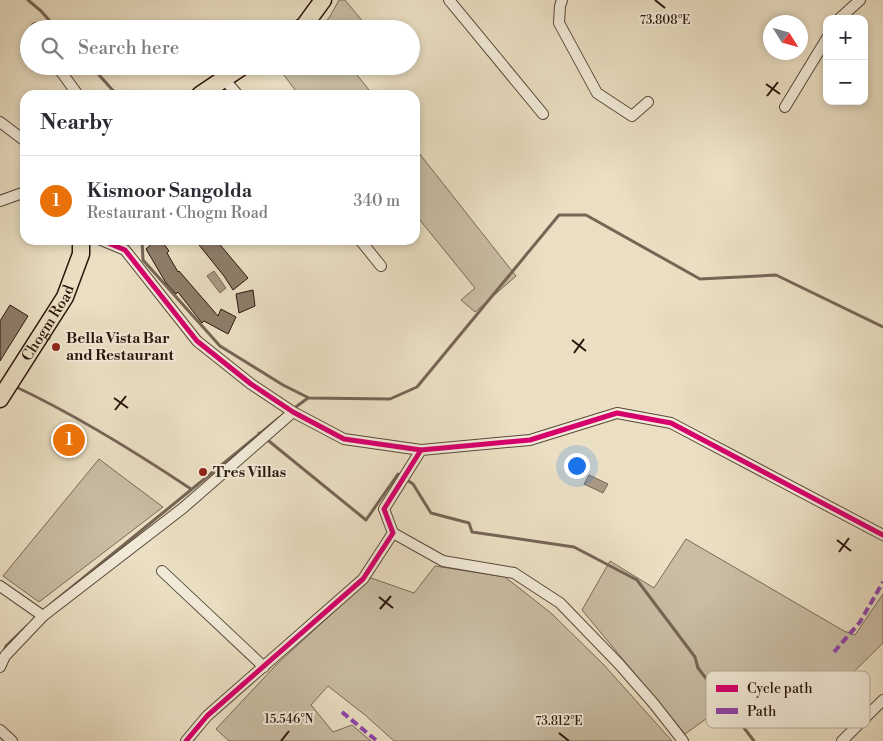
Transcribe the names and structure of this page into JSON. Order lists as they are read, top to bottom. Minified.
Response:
{"streets":{"main road":["Chogm Road"]},"places":["Bella Vista Bar and Restaurant","Tres Villas"],"legend":["Cycle path","Path"],"north":"bottom right","page":{"map_buttons":["+","−"],"search":"Search here","heading":"Nearby","list":[{"mark":"1","name":"Kismoor Sangolda","note":"Restaurant · Chogm Road","value":"340 m"}],"pins":"1"},"coordinates":["73.808°E","15.546°N","73.812°E"]}
